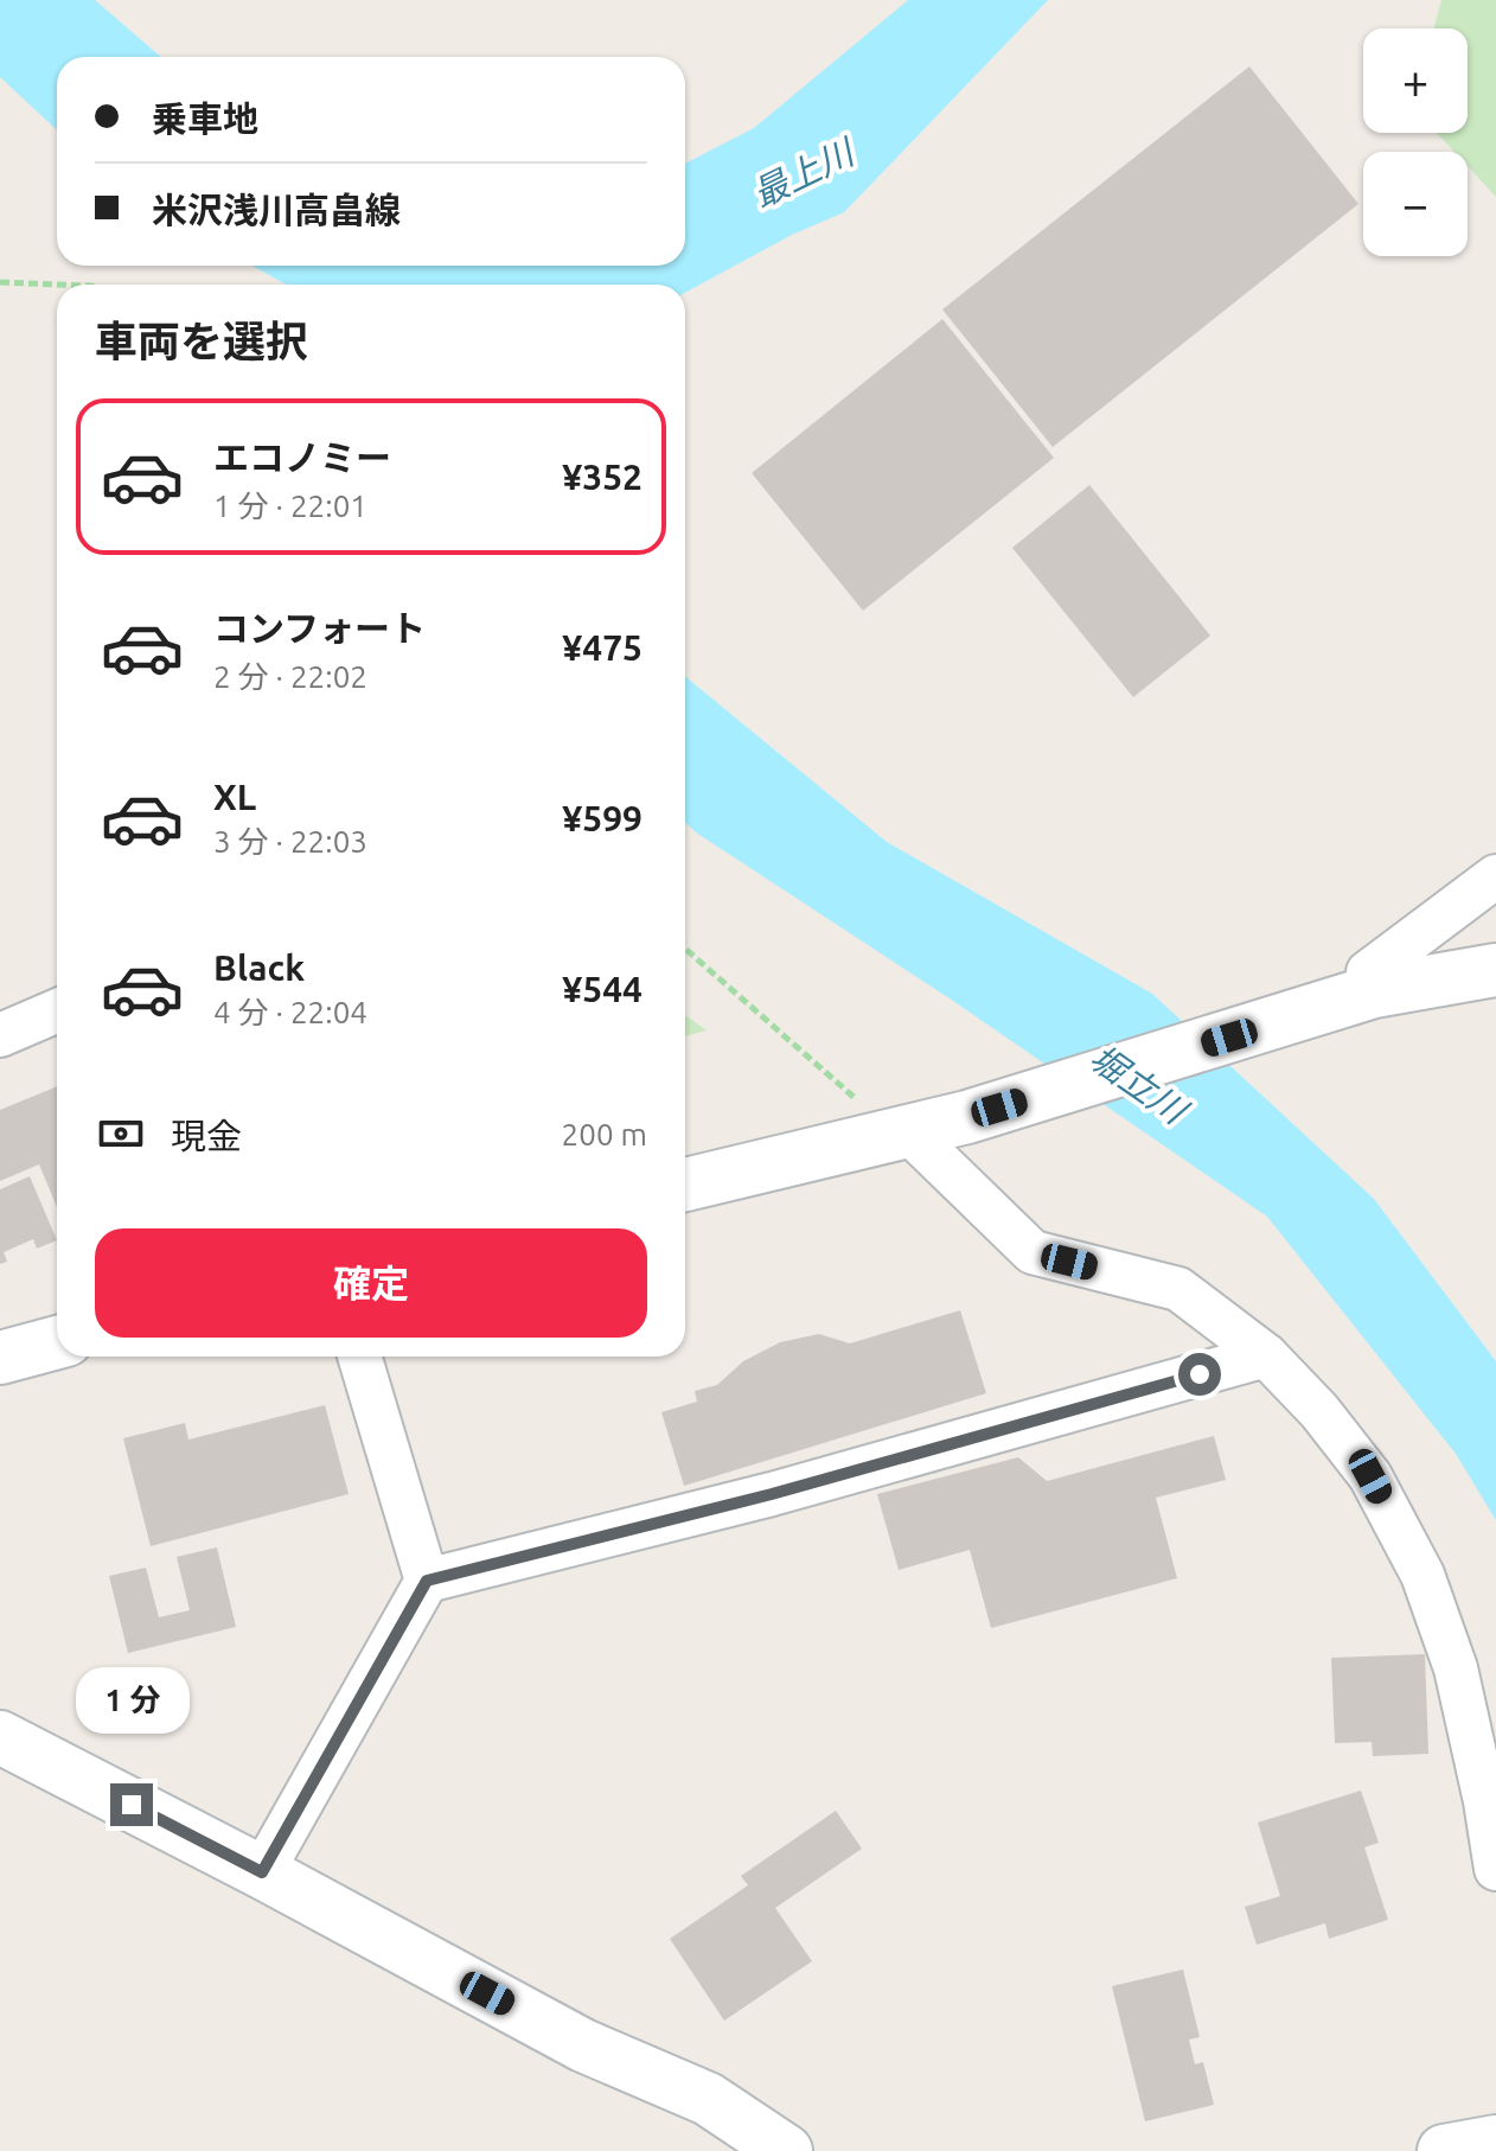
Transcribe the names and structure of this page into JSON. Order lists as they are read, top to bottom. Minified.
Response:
{"water":["最上川","堀立川"],"page":{"map_buttons":["+","−"],"banner":["乗車地","米沢浅川高畠線"],"heading":"車両を選択","list":[{"name":"エコノミー","note":"1 分 · 22:01","value":"¥352"},{"name":"コンフォート","note":"2 分 · 22:02","value":"¥475"},{"name":"XL","note":"3 分 · 22:03","value":"¥599"},{"name":"Black","note":"4 分 · 22:04","value":"¥544"}],"pay":["現金","200 m"],"buttons":"確定","bubble":"1 分"}}
